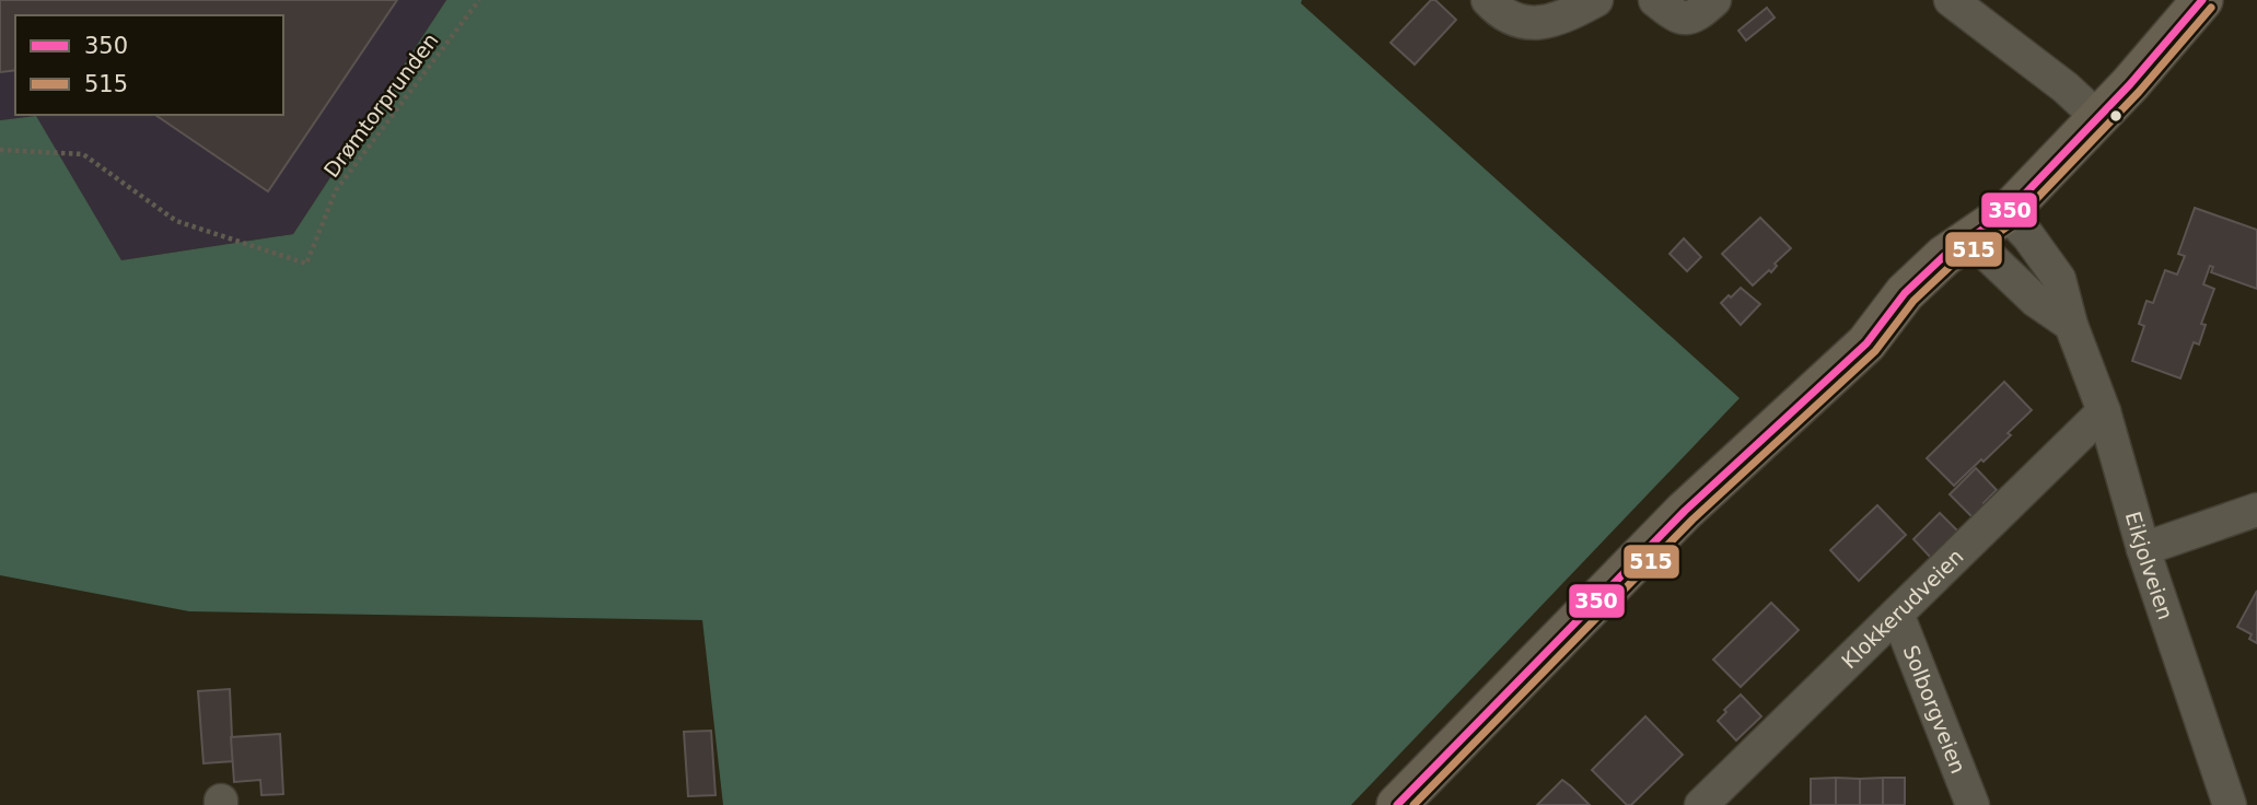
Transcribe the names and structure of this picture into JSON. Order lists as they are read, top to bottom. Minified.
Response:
{"streets":{"street":["Eikjolveien","Klokkerudveien","Solborgveien"],"path":["Drømtorprunden"]},"crossings":[["Eikjolveien","Klokkerudveien"],["Klokkerudveien","Solborgveien"]],"lines":["transit line 350","transit line 515"],"legend":["350","515"]}
